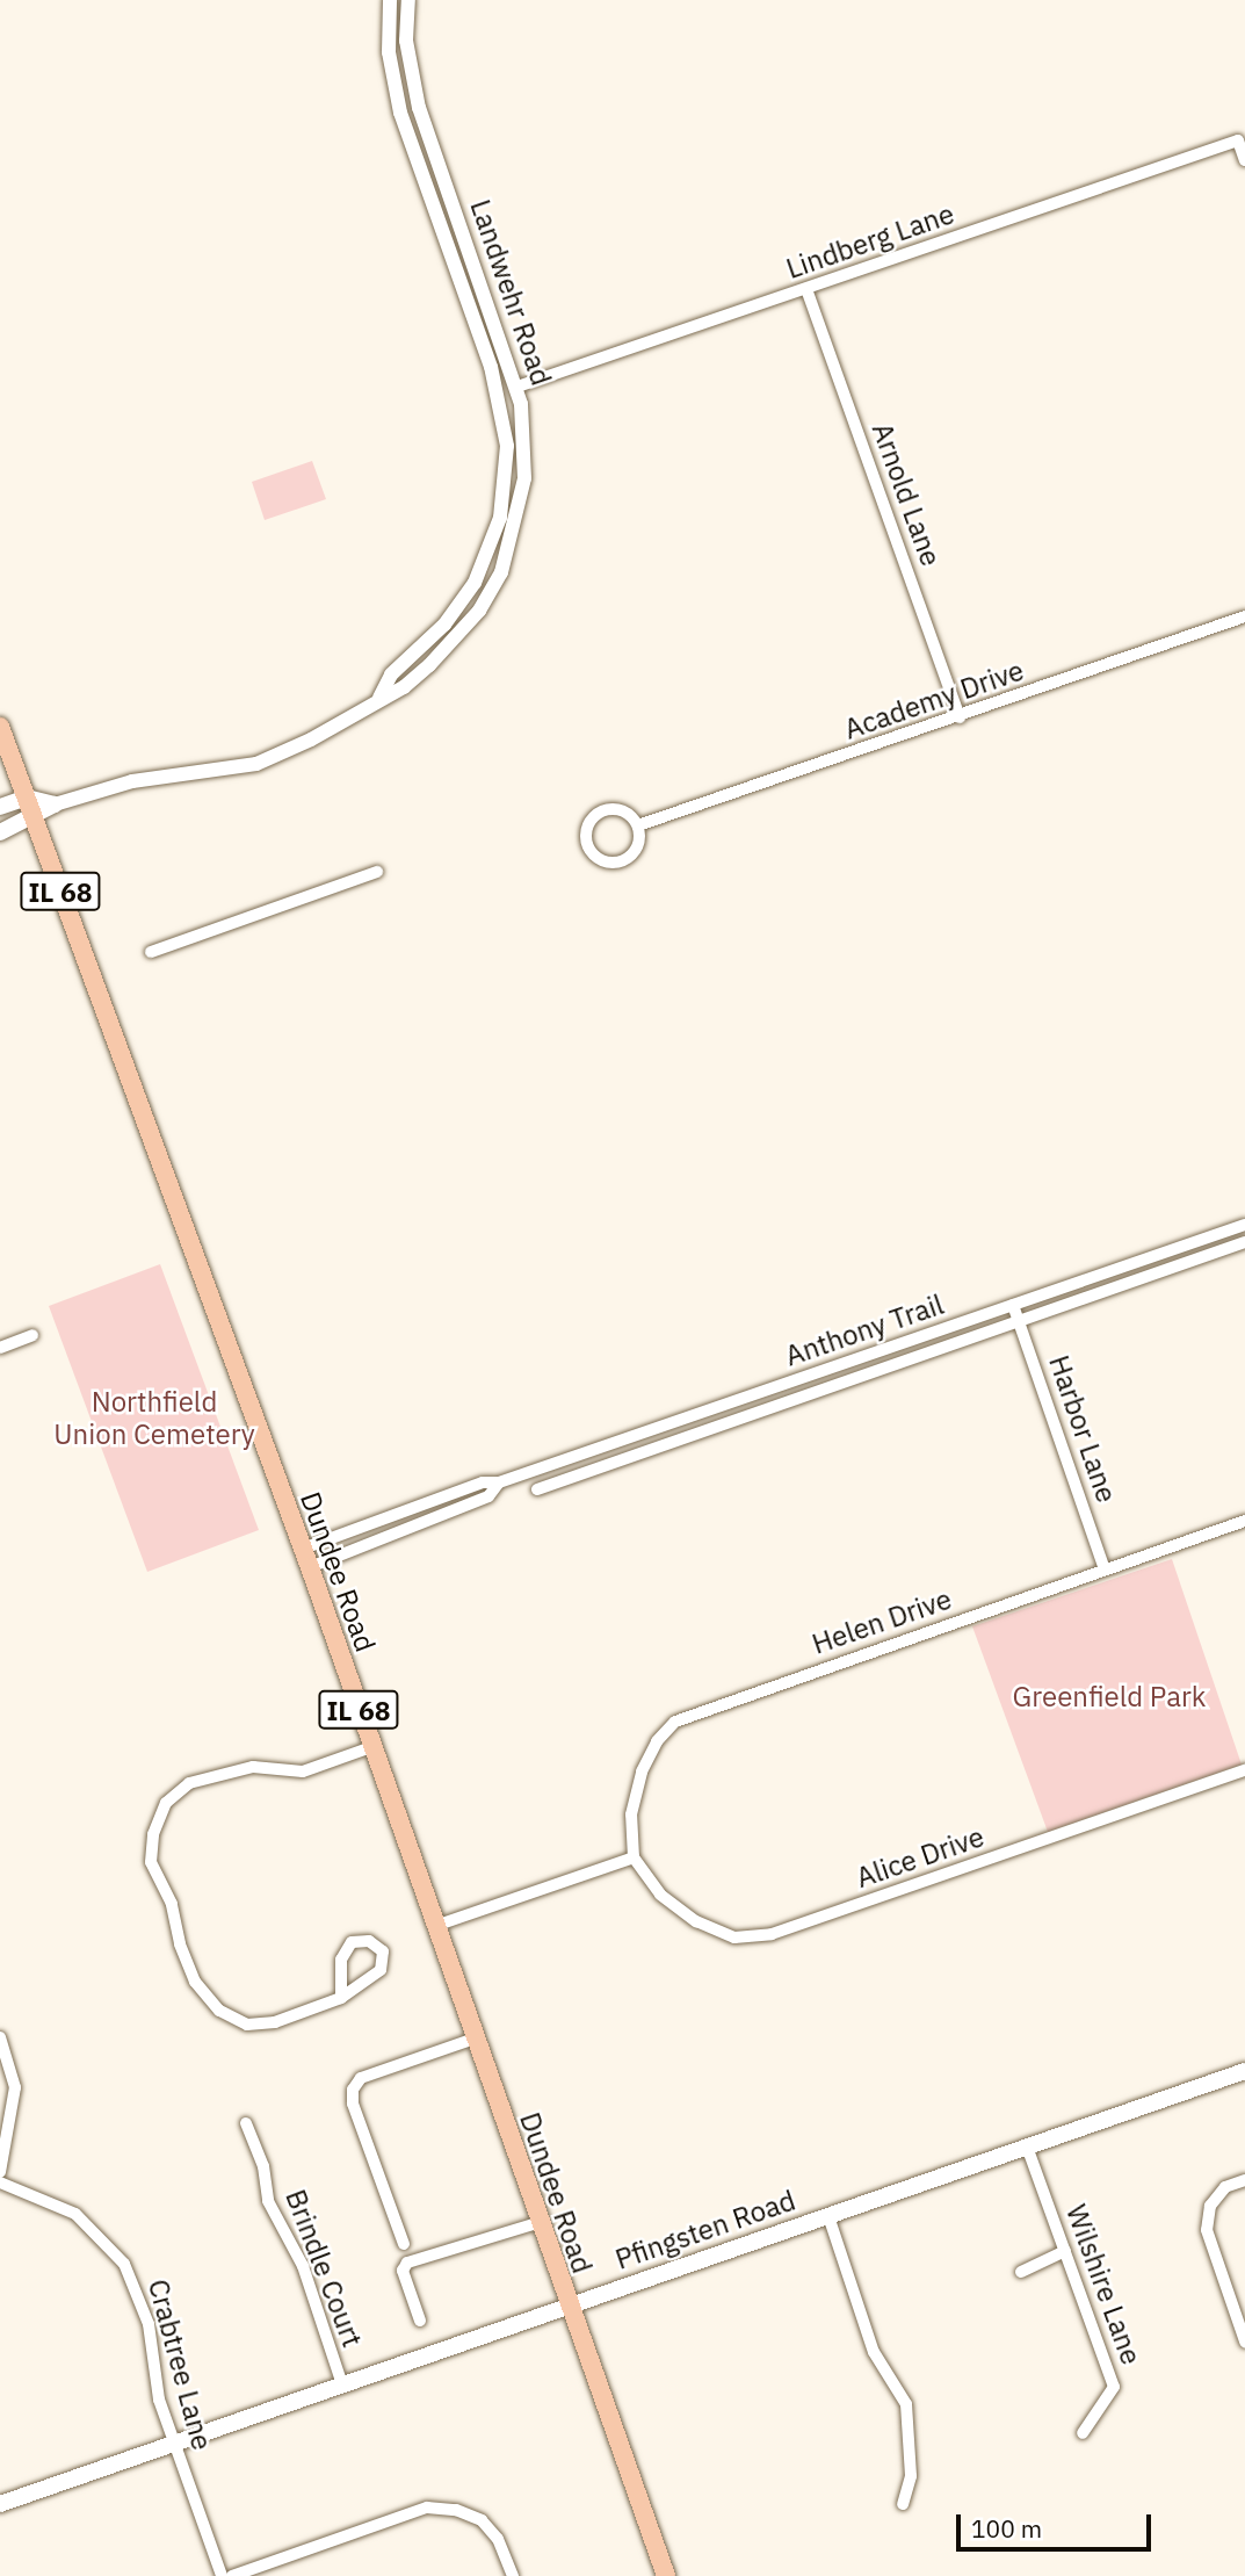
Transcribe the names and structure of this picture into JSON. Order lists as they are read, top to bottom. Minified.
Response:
{"streets":{"main road":["Landwehr Road","IL 68","Dundee Road","Pfingsten Road"],"street":["Lindberg Lane","Arnold Lane","Academy Drive","Anthony Trail","Harbor Lane","Helen Drive","Alice Drive","Brindle Court","Wilshire Lane","Crabtree Lane"]},"crossings":[["Lindberg Lane","Landwehr Road"],["Lindberg Lane","Arnold Lane"],["Landwehr Road","Dundee Road"],["Arnold Lane","Academy Drive"],["Anthony Trail","Harbor Lane"],["Anthony Trail","Dundee Road"],["Harbor Lane","Helen Drive"],["Dundee Road","Pfingsten Road"],["Helen Drive","Alice Drive"],["Pfingsten Road","Brindle Court"],["Pfingsten Road","Wilshire Lane"],["Pfingsten Road","Crabtree Lane"]],"parks":["Northfield Union Cemetery","Greenfield Park"],"scale_bar":"100 m"}
